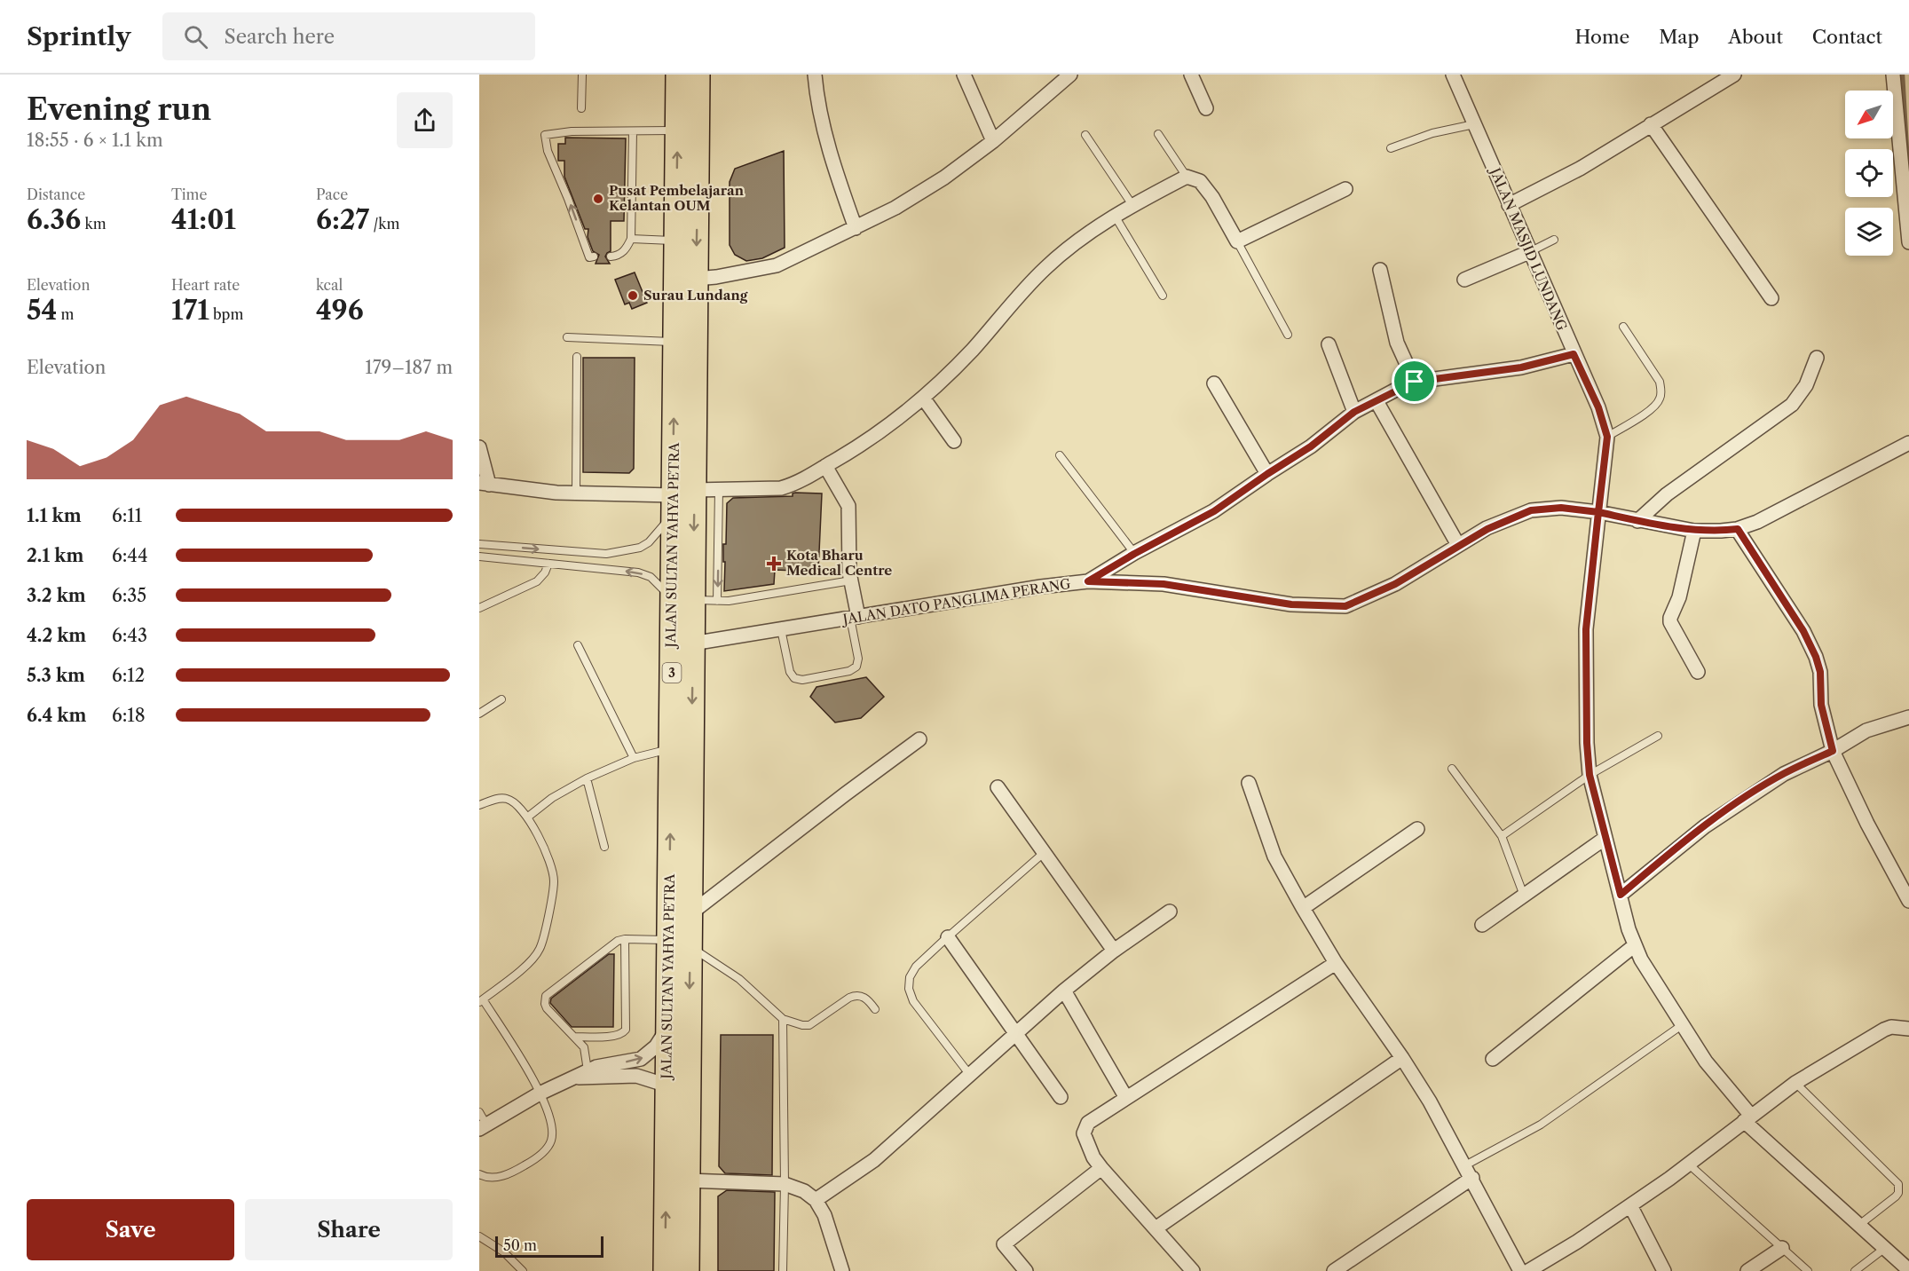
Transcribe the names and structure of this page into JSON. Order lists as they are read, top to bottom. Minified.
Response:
{"streets":{"highway":["JALAN SULTAN YAHYA PETRA","3"],"street":["JALAN MASJID LUNDANG","JALAN DATO PANGLIMA PERANG"]},"crossings":[["JALAN MASJID LUNDANG","JALAN DATO PANGLIMA PERANG"],["JALAN SULTAN YAHYA PETRA","JALAN DATO PANGLIMA PERANG"]],"places":{"other":["Pusat Pembelajaran Kelantan OUM","Surau Lundang"],"health":["Kota Bharu Medical Centre"]},"scale_bar":"50 m","north":"bottom left","page":{"header":"Sprintly","search":"Search here","nav":["Home","Map","About","Contact"],"heading":["Evening run","18:55 · 6 × 1.1 km"],"stats":[["Distance","6.36 km"],["Time","41:01"],["Pace","6:27 /km"],["Elevation","54 m"],["Heart rate","171 bpm"],["kcal","496"]],"chart":["Elevation","179–187 m"],"list":[{"name":"1.1 km","note":"6:11"},{"name":"2.1 km","note":"6:44"},{"name":"3.2 km","note":"6:35"},{"name":"4.2 km","note":"6:43"},{"name":"5.3 km","note":"6:12"},{"name":"6.4 km","note":"6:18"}],"buttons":["Save","Share"],"scale":"50 m"}}
